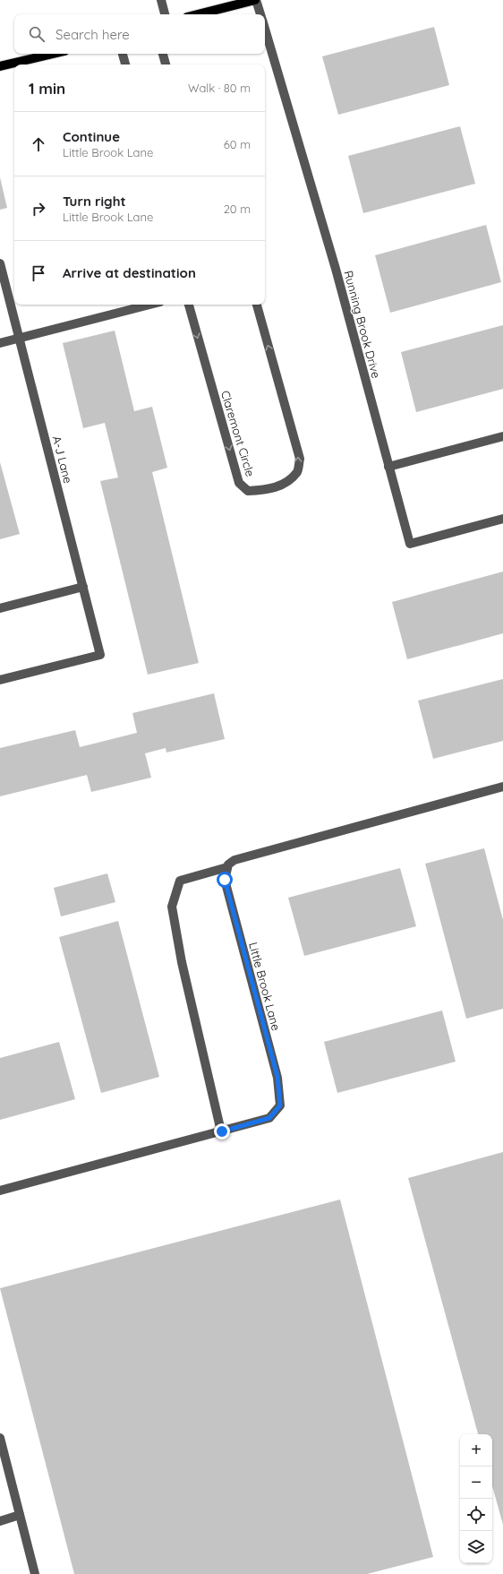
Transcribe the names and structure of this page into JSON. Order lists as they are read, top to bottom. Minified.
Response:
{"streets":{"street":["Running Brook Drive","Claremont Circle","A-J Lane","Little Brook Lane"]},"page":{"search":"Search here","heading":["1 min","Walk · 80 m"],"list":[["Continue","Little Brook Lane","60 m"],["Turn right","Little Brook Lane","20 m"],"Arrive at destination"],"map_buttons":["+","−"]}}
